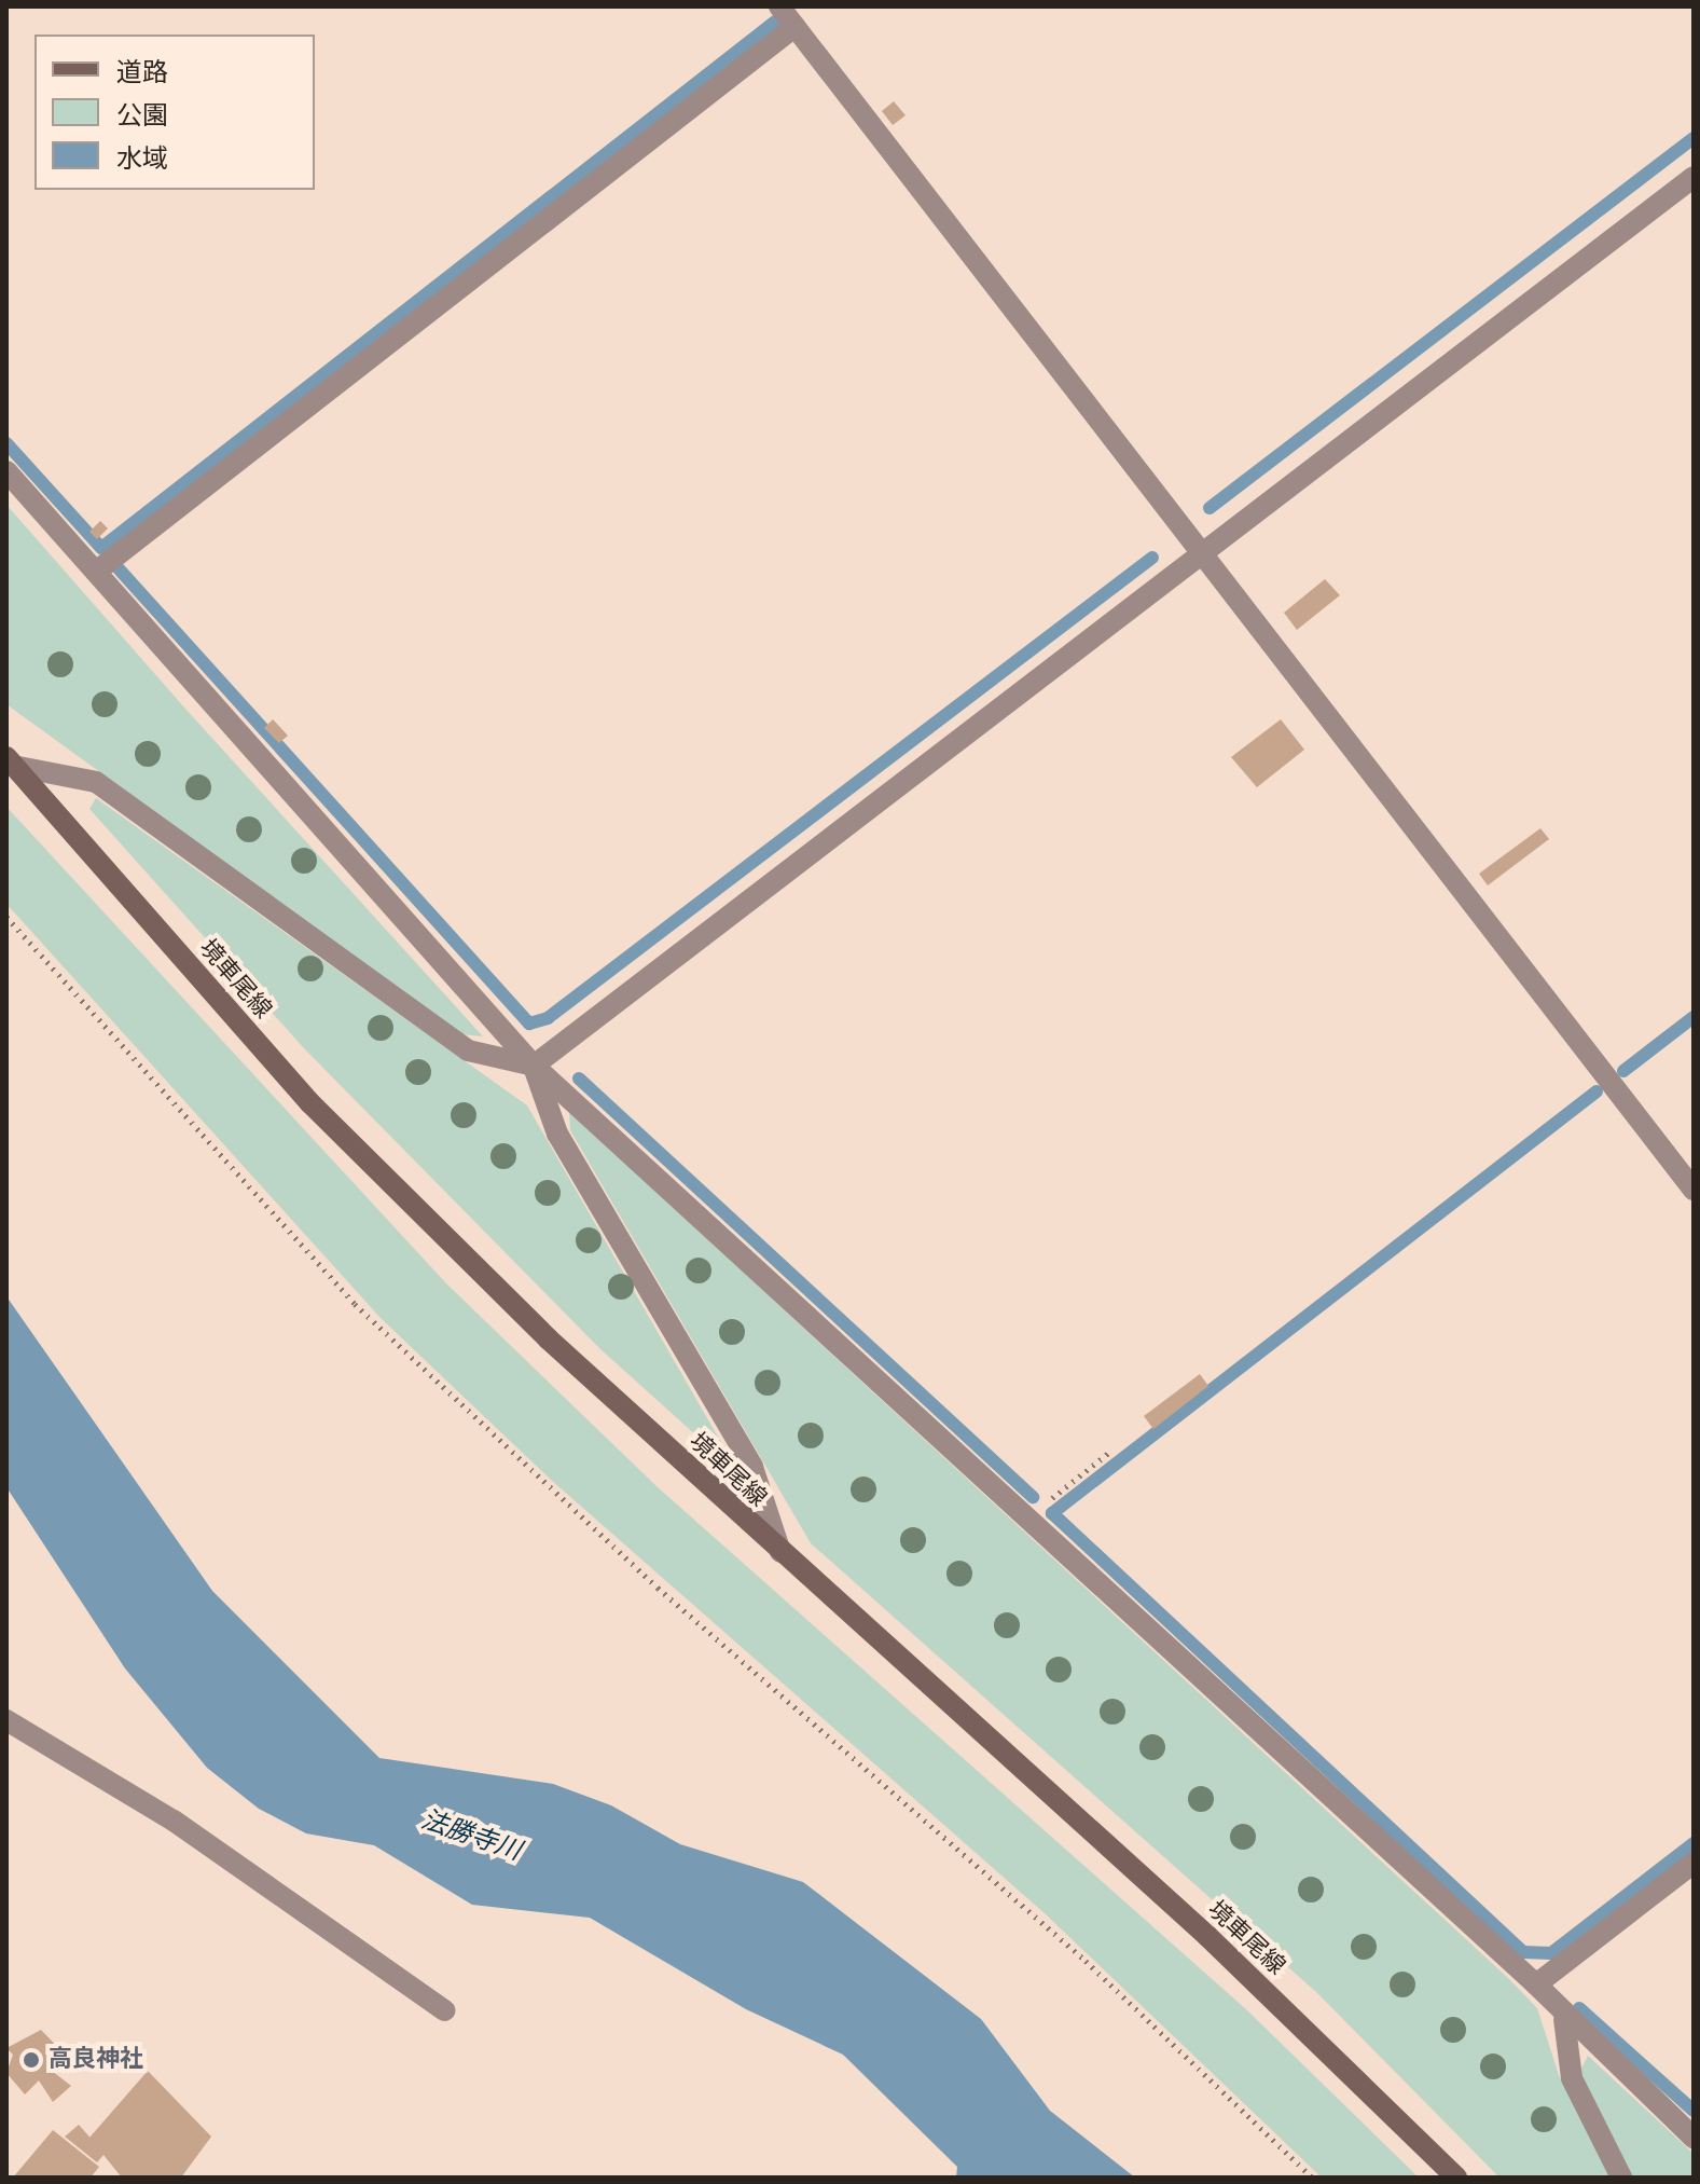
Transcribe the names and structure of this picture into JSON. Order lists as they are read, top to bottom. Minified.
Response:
{"streets":{"main road":["境車尾線"]},"water":["法勝寺川"],"places":["高良神社"],"legend":["道路","公園","水域"]}
